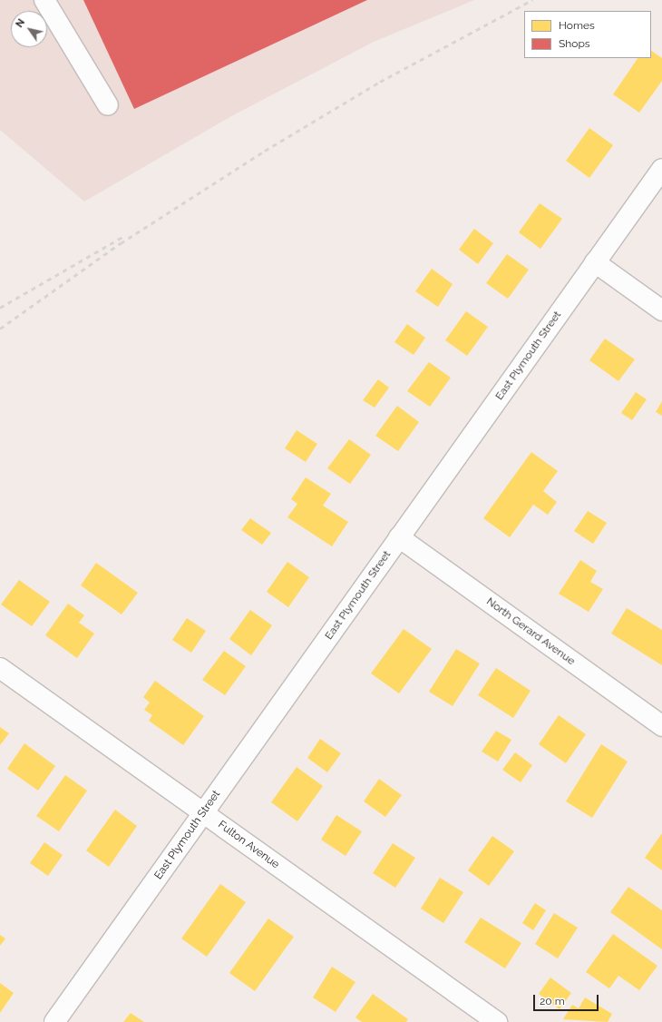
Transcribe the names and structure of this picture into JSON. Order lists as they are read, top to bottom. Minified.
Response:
{"streets":{"street":["East Plymouth Street","North Gerard Avenue","Fulton Avenue"]},"crossings":[["East Plymouth Street","North Gerard Avenue"],["East Plymouth Street","Fulton Avenue"]],"legend":["Homes","Shops"],"scale_bar":"20 m","north":"top left"}
